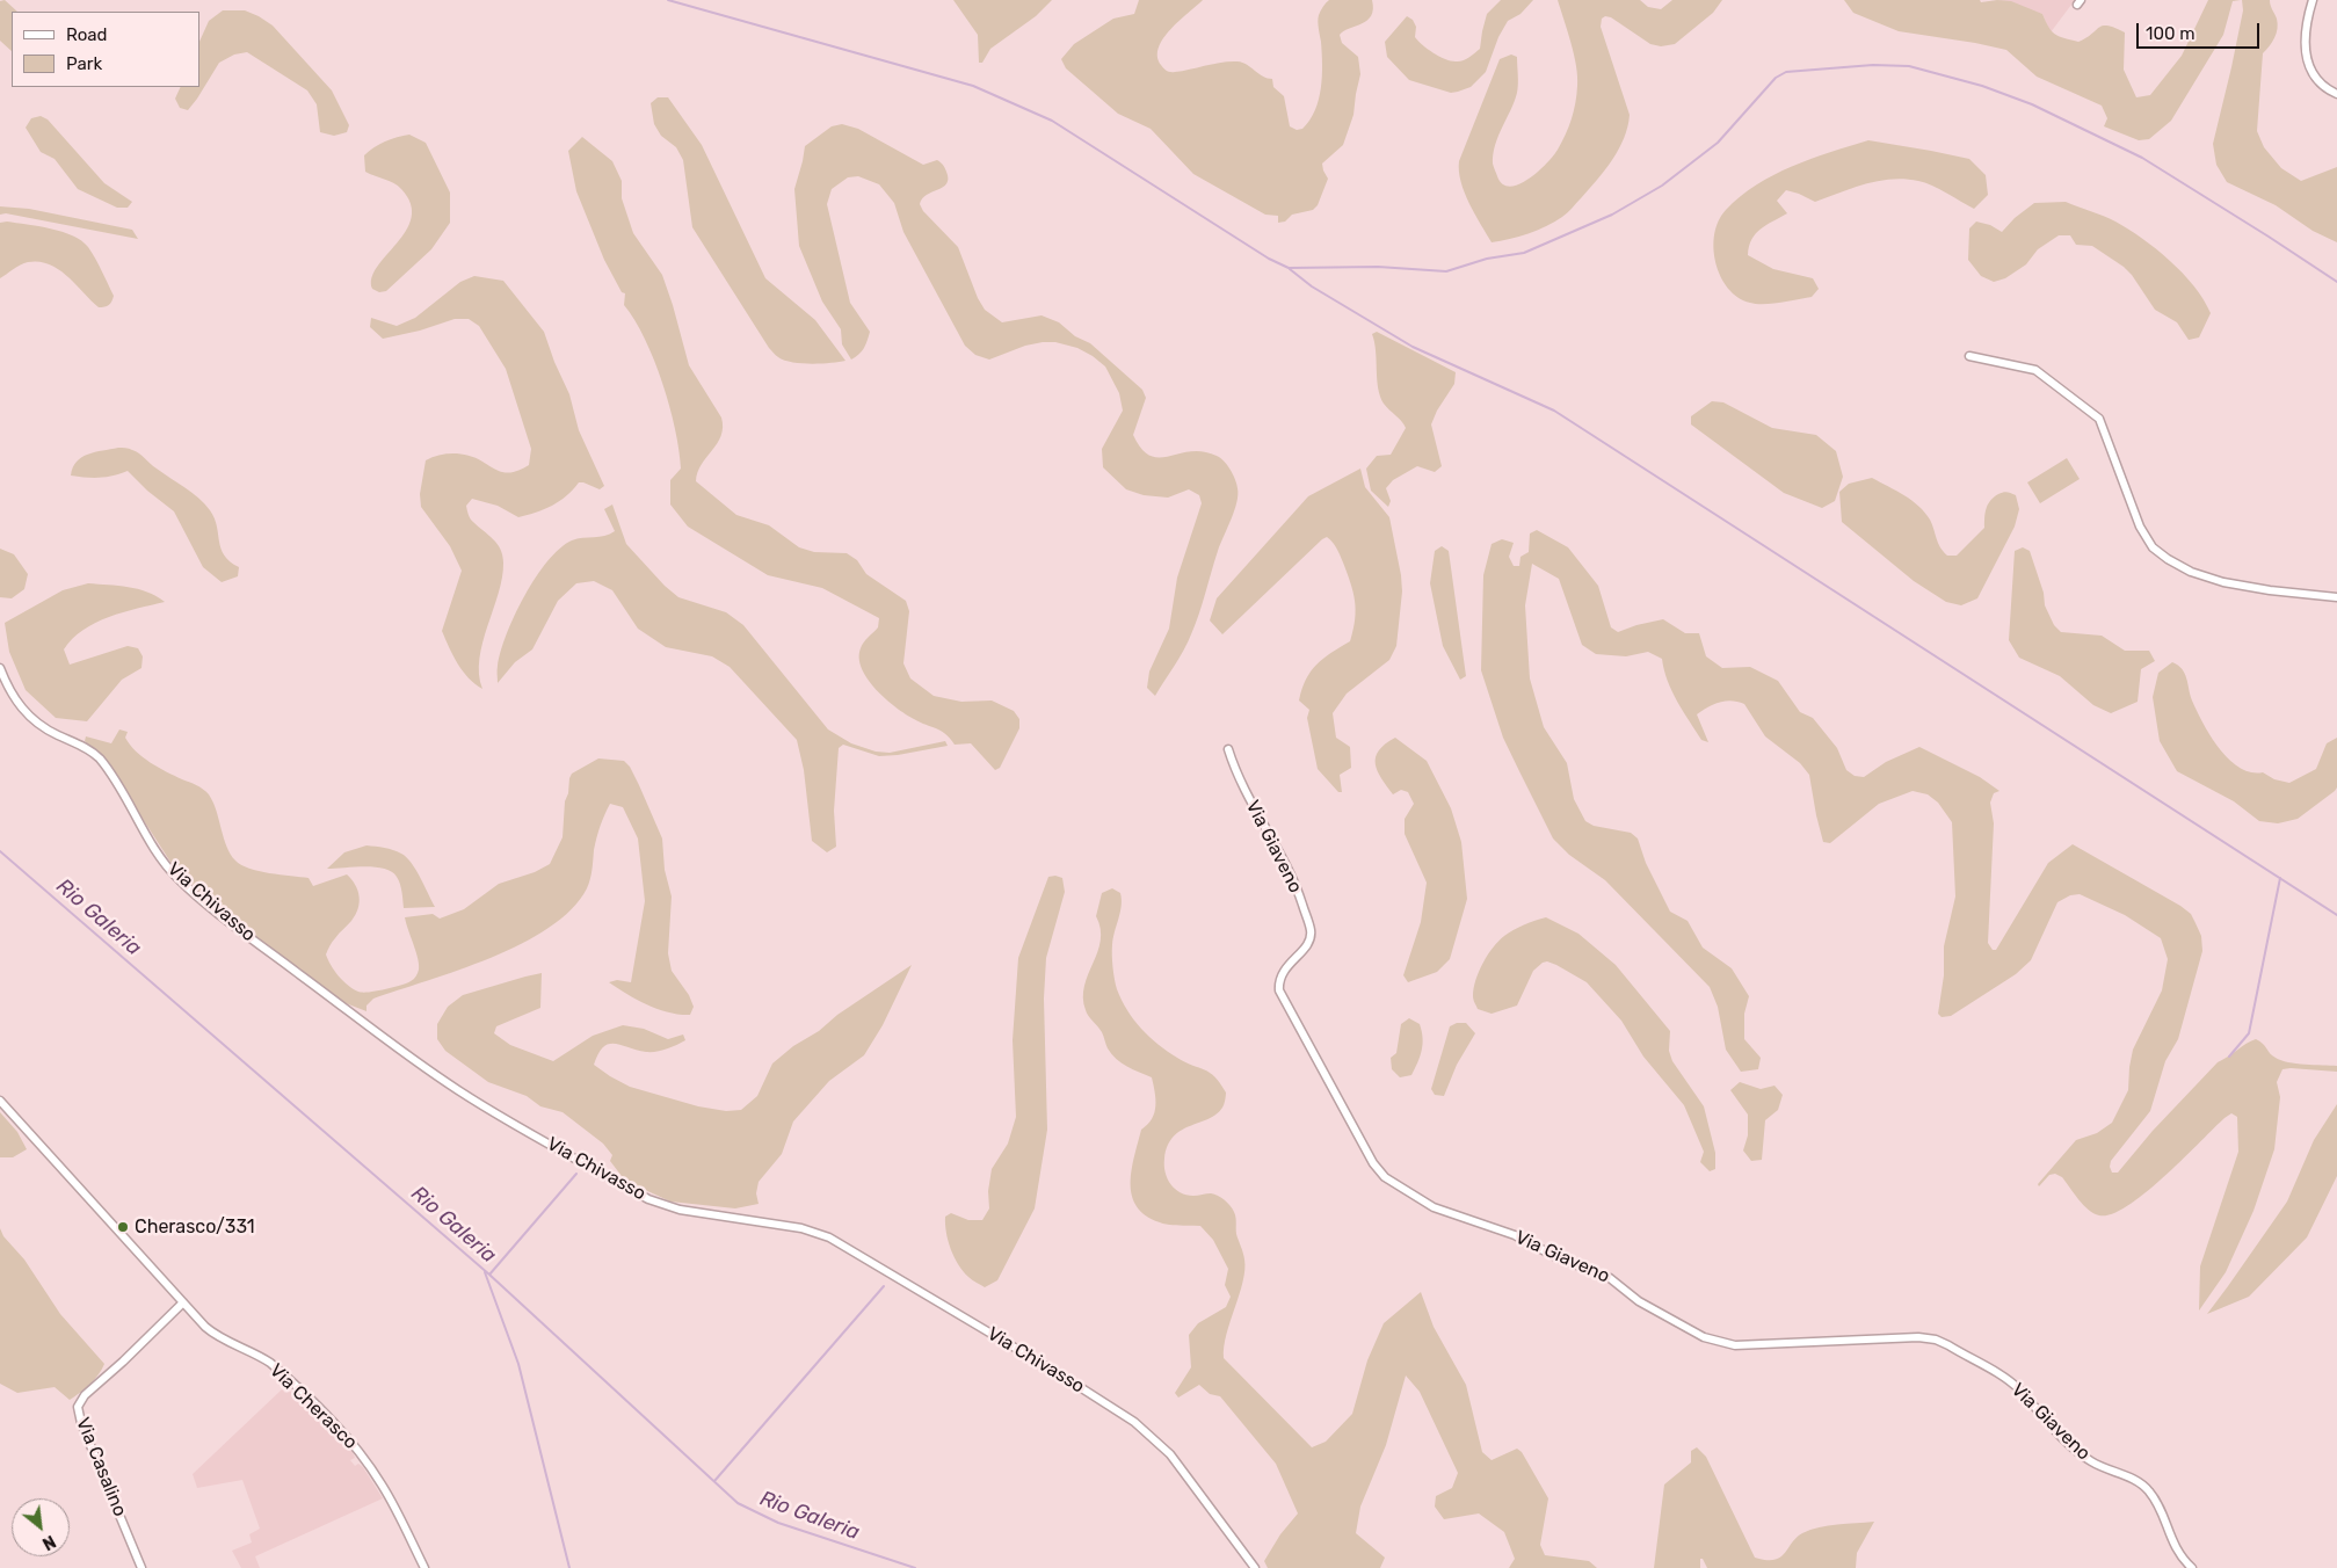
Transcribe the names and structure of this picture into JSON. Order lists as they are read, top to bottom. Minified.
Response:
{"streets":{"street":["Via Giaveno","Via Chivasso","Via Cherasco","Via Casalino"]},"crossings":[["Via Cherasco","Via Casalino"]],"water":["Rio Galeria"],"places":["Cherasco/331"],"legend":["Road","Park"],"scale_bar":"100 m","north":"bottom right"}
